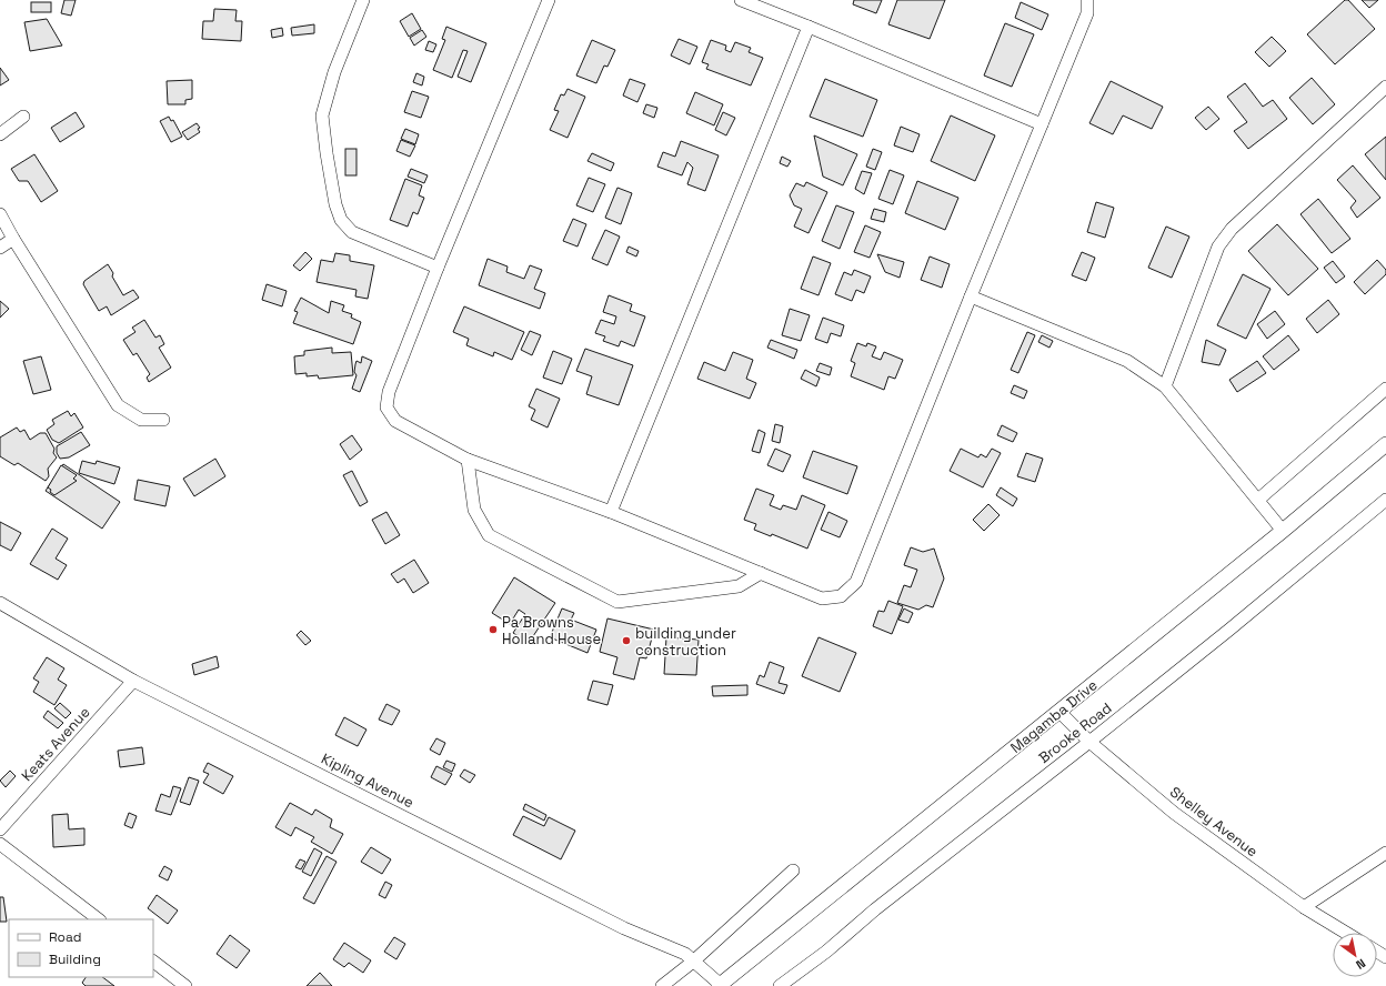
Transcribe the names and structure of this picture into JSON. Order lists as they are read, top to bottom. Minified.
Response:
{"streets":{"street":["Magamba Drive","Brooke Road","Keats Avenue","Kipling Avenue","Shelley Avenue"]},"crossings":[["Magamba Drive","Kipling Avenue"],["Magamba Drive","Shelley Avenue"],["Brooke Road","Shelley Avenue"],["Keats Avenue","Kipling Avenue"]],"places":["Pa Browns Holland House","building under construction"],"legend":["Road","Building"],"north":"bottom right"}
